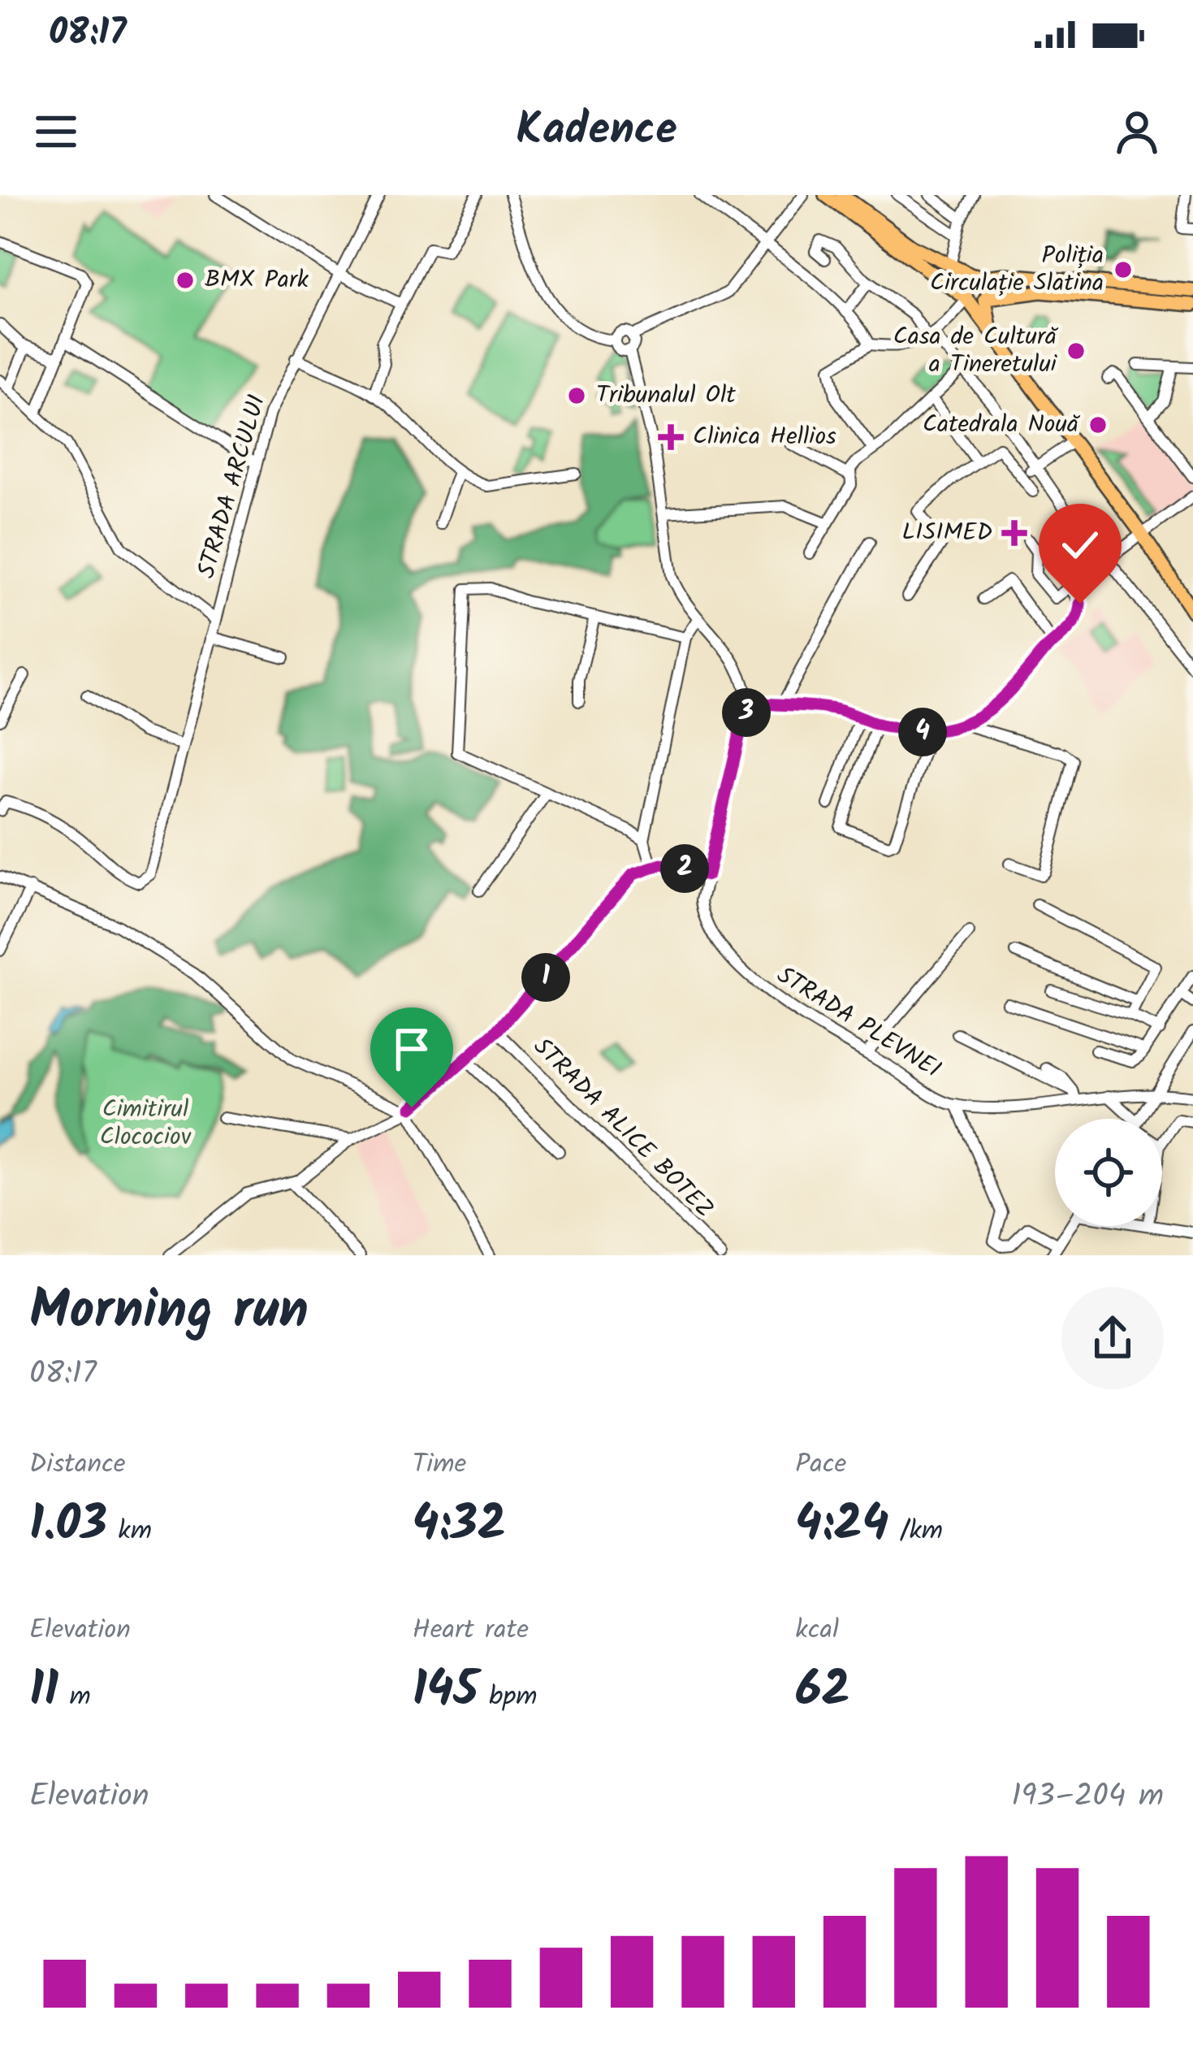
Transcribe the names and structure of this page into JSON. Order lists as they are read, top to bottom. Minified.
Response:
{"streets":{"street":["STRADA ARCULUI","STRADA PLEVNEI","STRADA ALICE BOTEZ"]},"parks":["Cimitirul Clocociov"],"places":{"other":["Poliția Circulație Slatina","BMX Park","Casa de Cultură a Tineretului","Tribunalul Olt","Catedrala Nouă"],"health":["Clinica Hellios","LISIMED"]},"page":{"status":"08:17","header":"Kadence","pins":["3","4","2","1"],"heading":["Morning run","08:17"],"stats":[["Distance","1.03 km"],["Time","4:32"],["Pace","4:24 /km"],["Elevation","11 m"],["Heart rate","145 bpm"],["kcal","62"]],"chart":["Elevation","193–204 m"]}}
